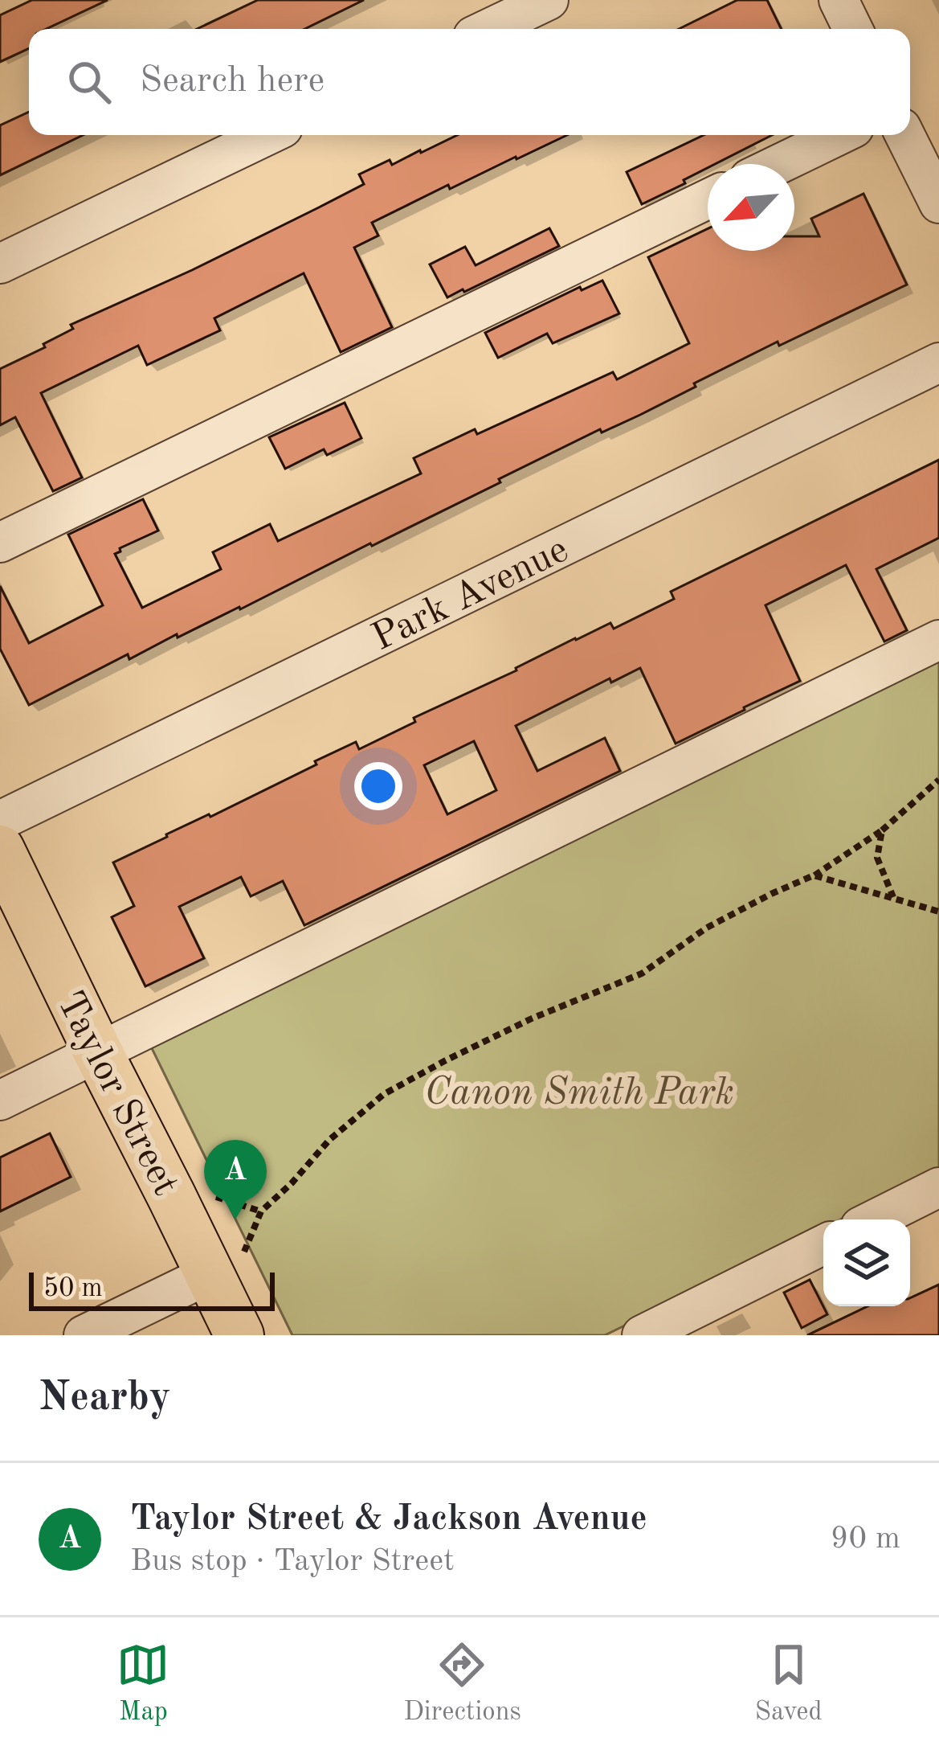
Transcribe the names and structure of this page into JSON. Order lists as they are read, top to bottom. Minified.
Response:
{"streets":{"main road":["Taylor Street"],"street":["Park Avenue"]},"parks":["Canon Smith Park"],"scale_bar":"50 m","north":"bottom left","page":{"search":"Search here","pins":"A","scale":"50 m","heading":"Nearby","list":[{"mark":"A","name":"Taylor Street & Jackson Avenue","note":"Bus stop · Taylor Street","value":"90 m"}],"nav":["Map","Directions","Saved"]}}
